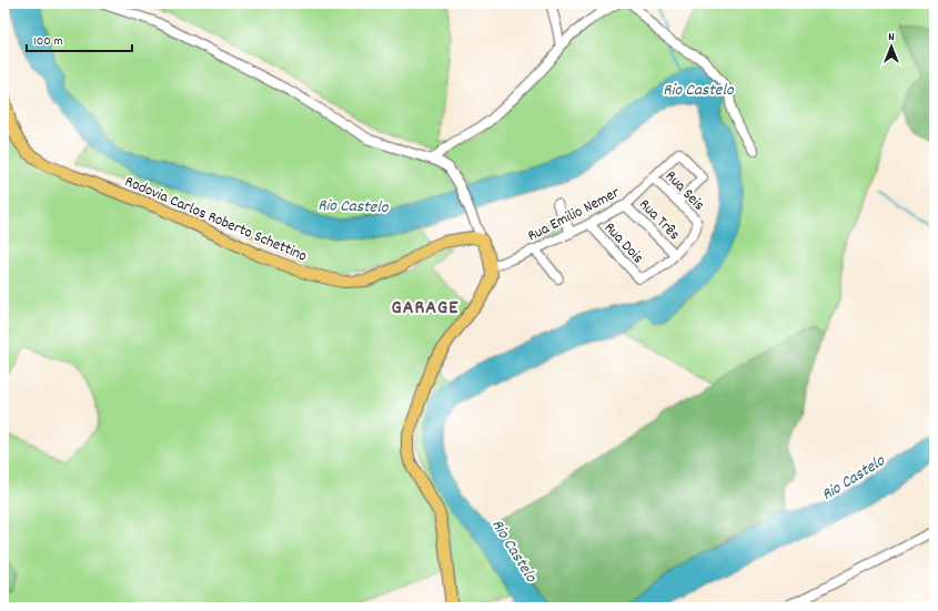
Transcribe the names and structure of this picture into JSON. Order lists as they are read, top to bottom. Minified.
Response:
{"streets":{"main road":["Rodovia Carlos Roberto Schettino"],"street":["Rua Seis","Rua Emilio Nemer","Rua Três","Rua Dois"]},"crossings":[["Rua Seis","Rua Emilio Nemer"],["Rua Seis","Rua Três"],["Rua Seis","Rua Dois"],["Rua Emilio Nemer","Rua Três"],["Rua Emilio Nemer","Rua Dois"],["Rua Três","Rua Dois"]],"districts":["GARAGE"],"water":["Rio Castelo"],"scale_bar":"100 m","north":"top"}
